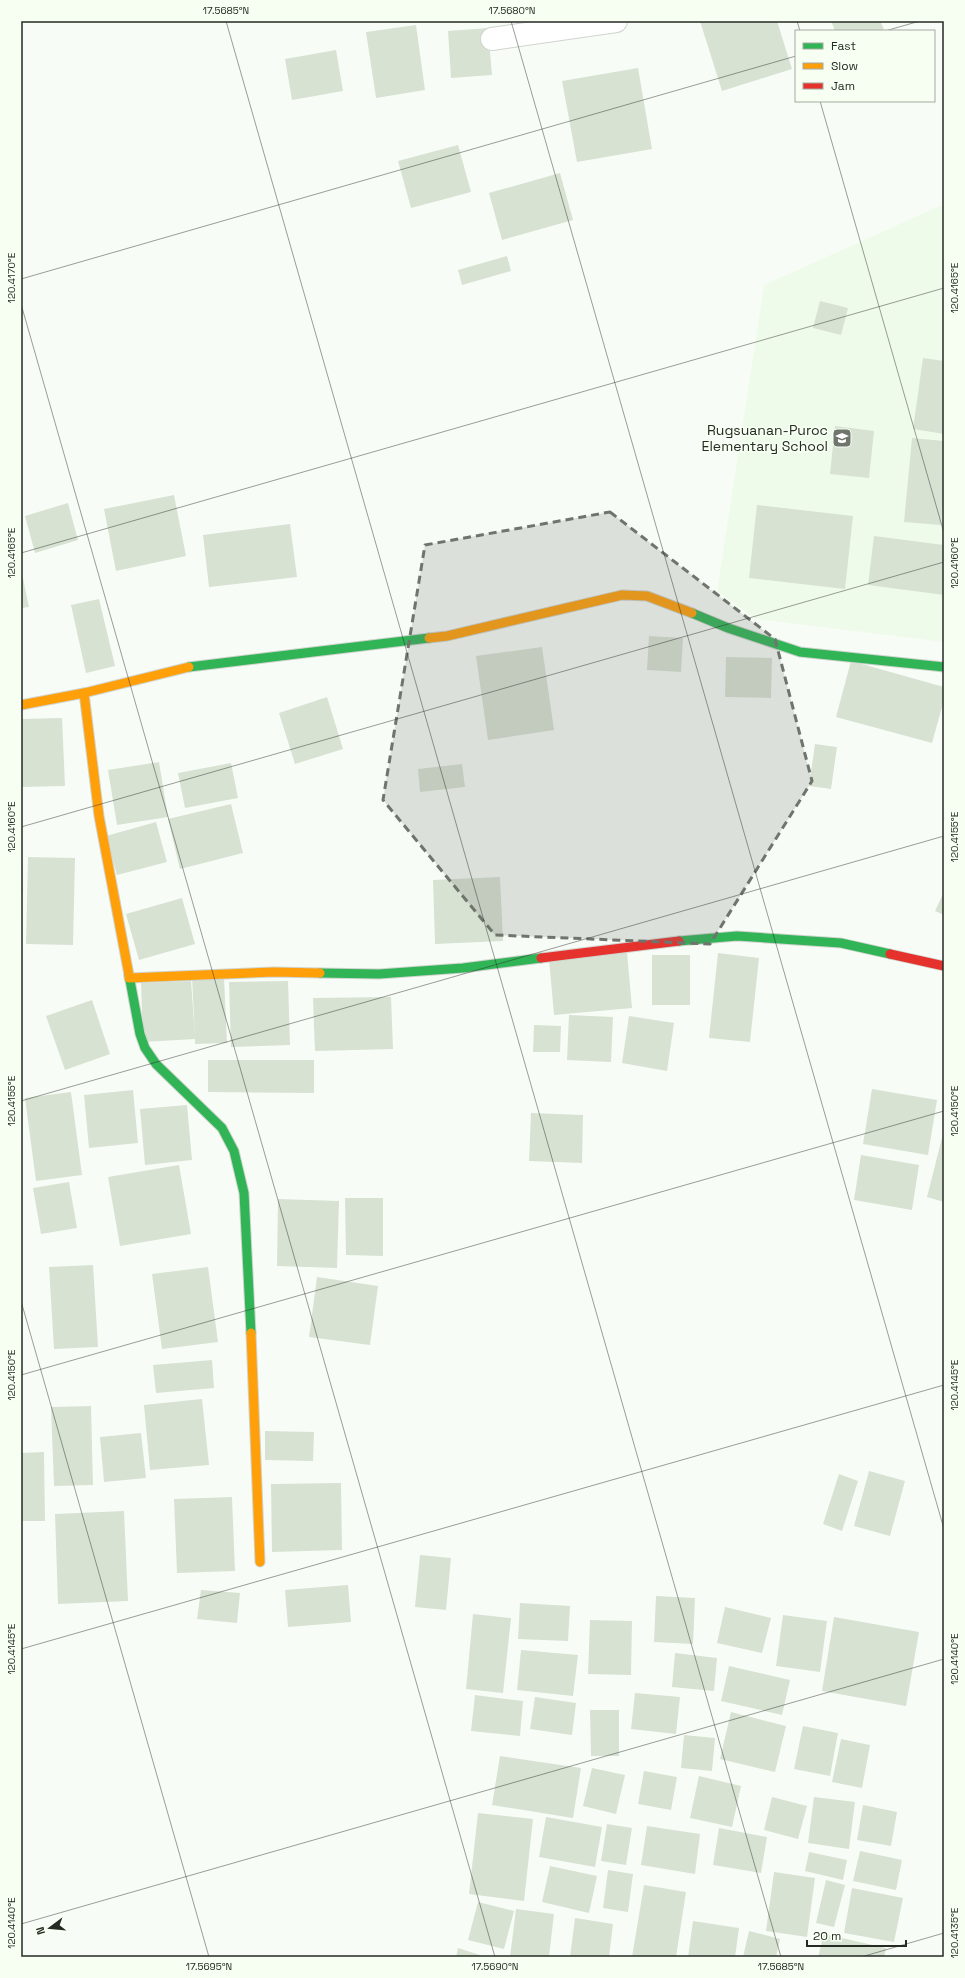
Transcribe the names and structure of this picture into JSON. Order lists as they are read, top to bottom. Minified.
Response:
{"places":{"school or university":["Rugsuanan-Puroc Elementary School"]},"legend":["Fast","Slow","Jam"],"scale_bar":"20 m","north":"left","coordinates":["17.5685°N","17.5680°N","120.4170°E","120.4165°E","120.4160°E","120.4155°E","120.4150°E","120.4145°E","120.4140°E","120.4135°E","17.5695°N","17.5690°N"]}
